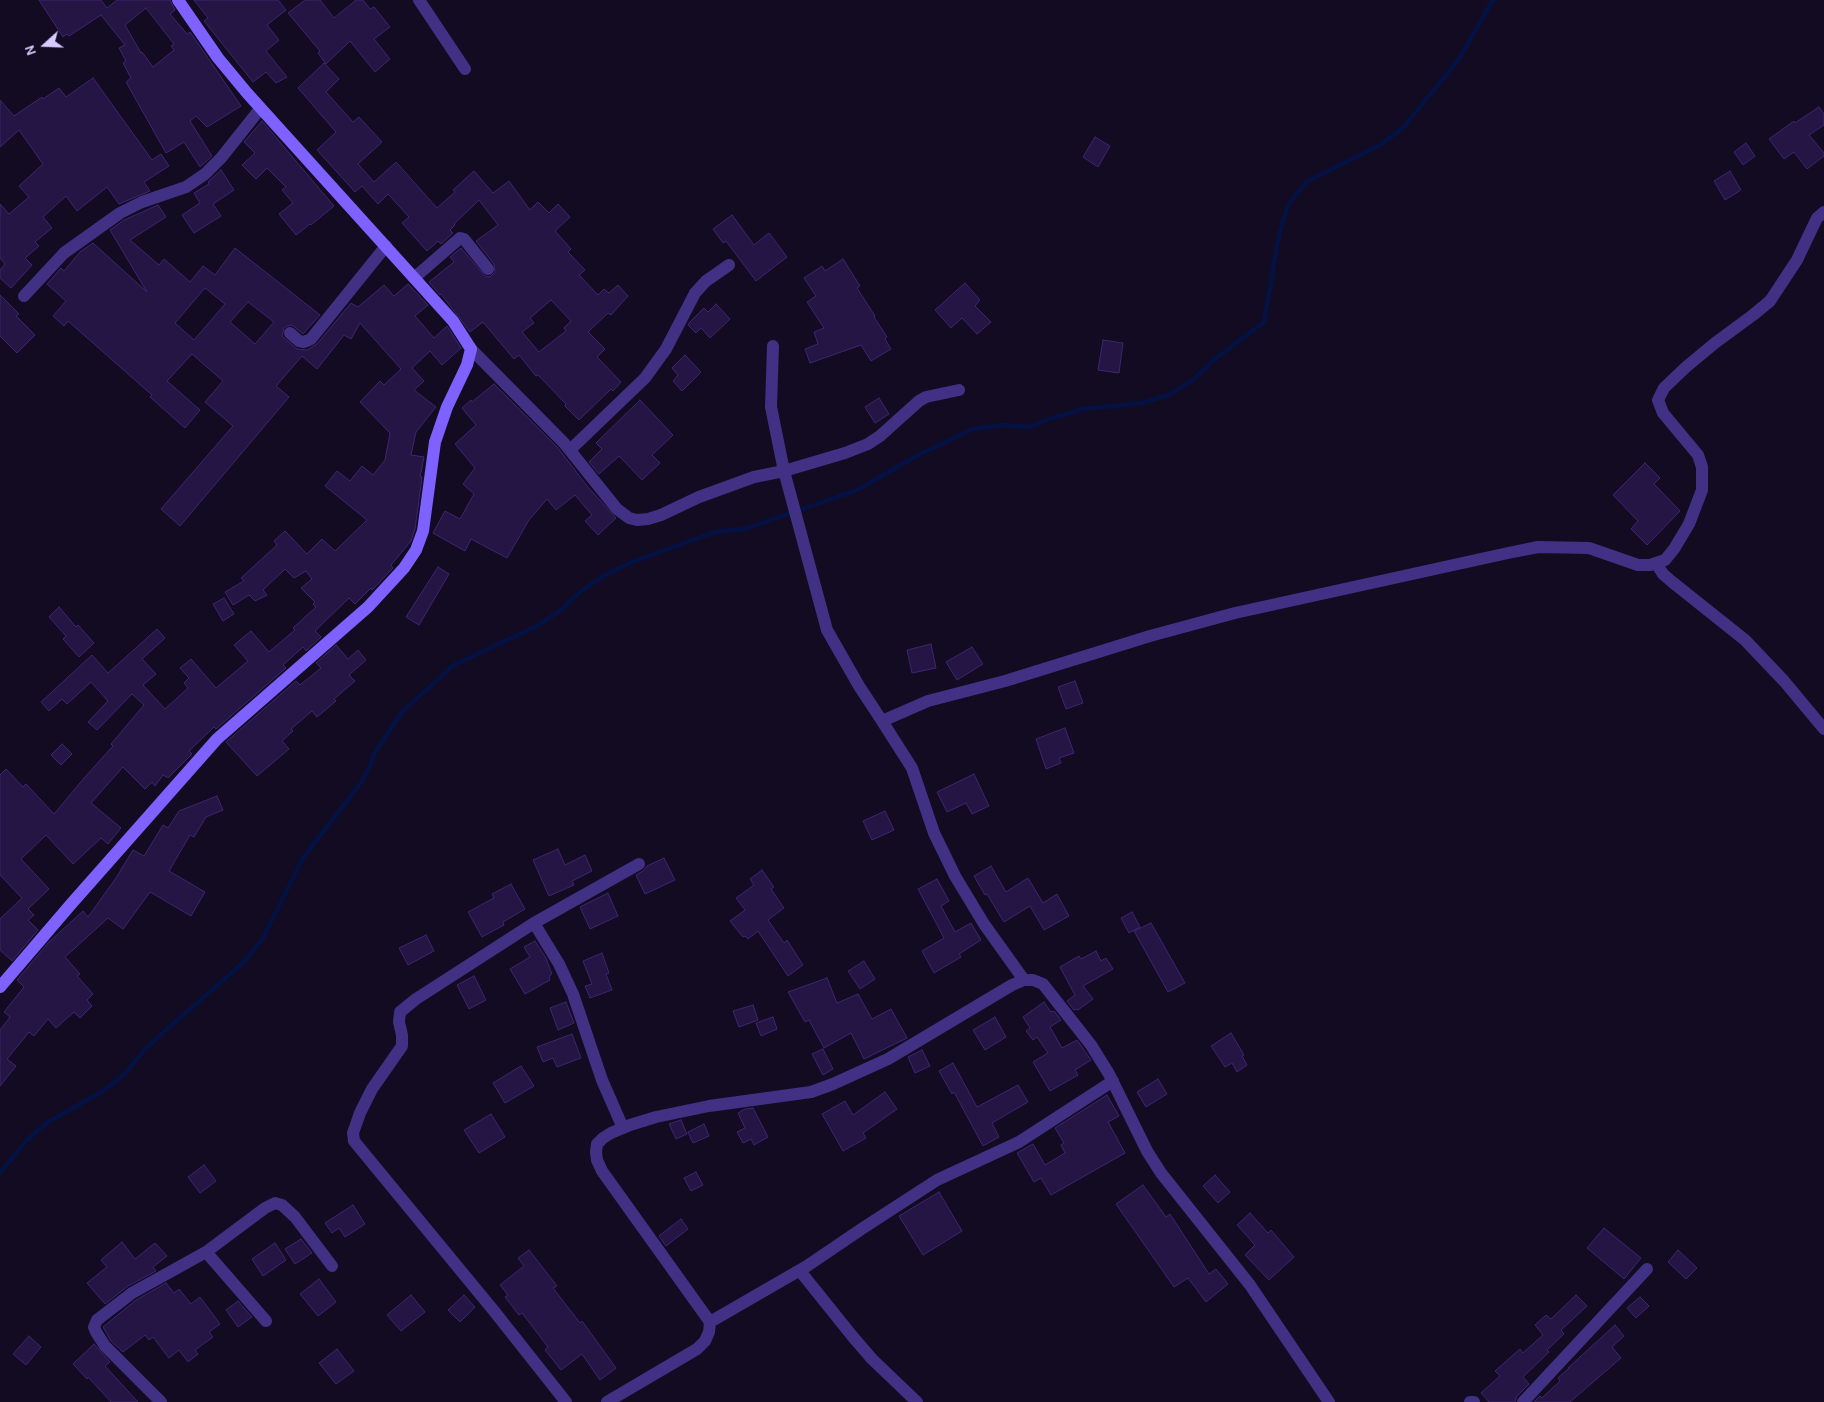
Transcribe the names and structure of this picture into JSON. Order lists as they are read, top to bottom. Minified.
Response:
{"north":"left"}
